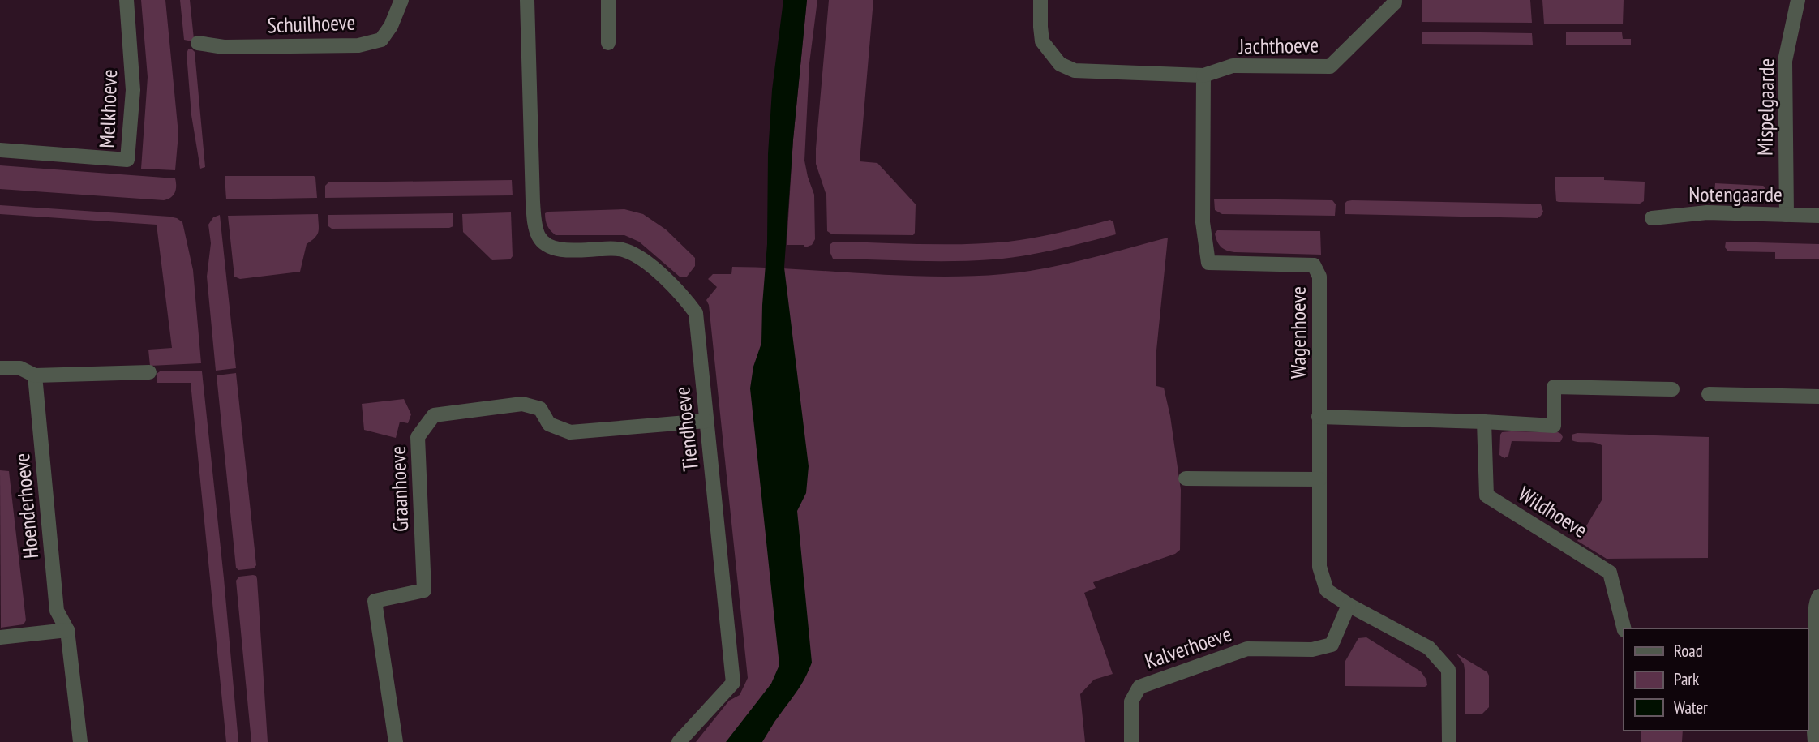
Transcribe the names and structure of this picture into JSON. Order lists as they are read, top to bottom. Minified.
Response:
{"streets":{"street":["Schuilhoeve","Jachthoeve","Mispelgaarde","Melkhoeve","Notengaarde","Wagenhoeve","Tiendhoeve","Graanhoeve","Hoenderhoeve","Wildhoeve","Kalverhoeve"]},"crossings":[["Jachthoeve","Wagenhoeve"],["Mispelgaarde","Notengaarde"],["Wagenhoeve","Kalverhoeve"],["Tiendhoeve","Graanhoeve"]],"legend":["Road","Park","Water"]}
